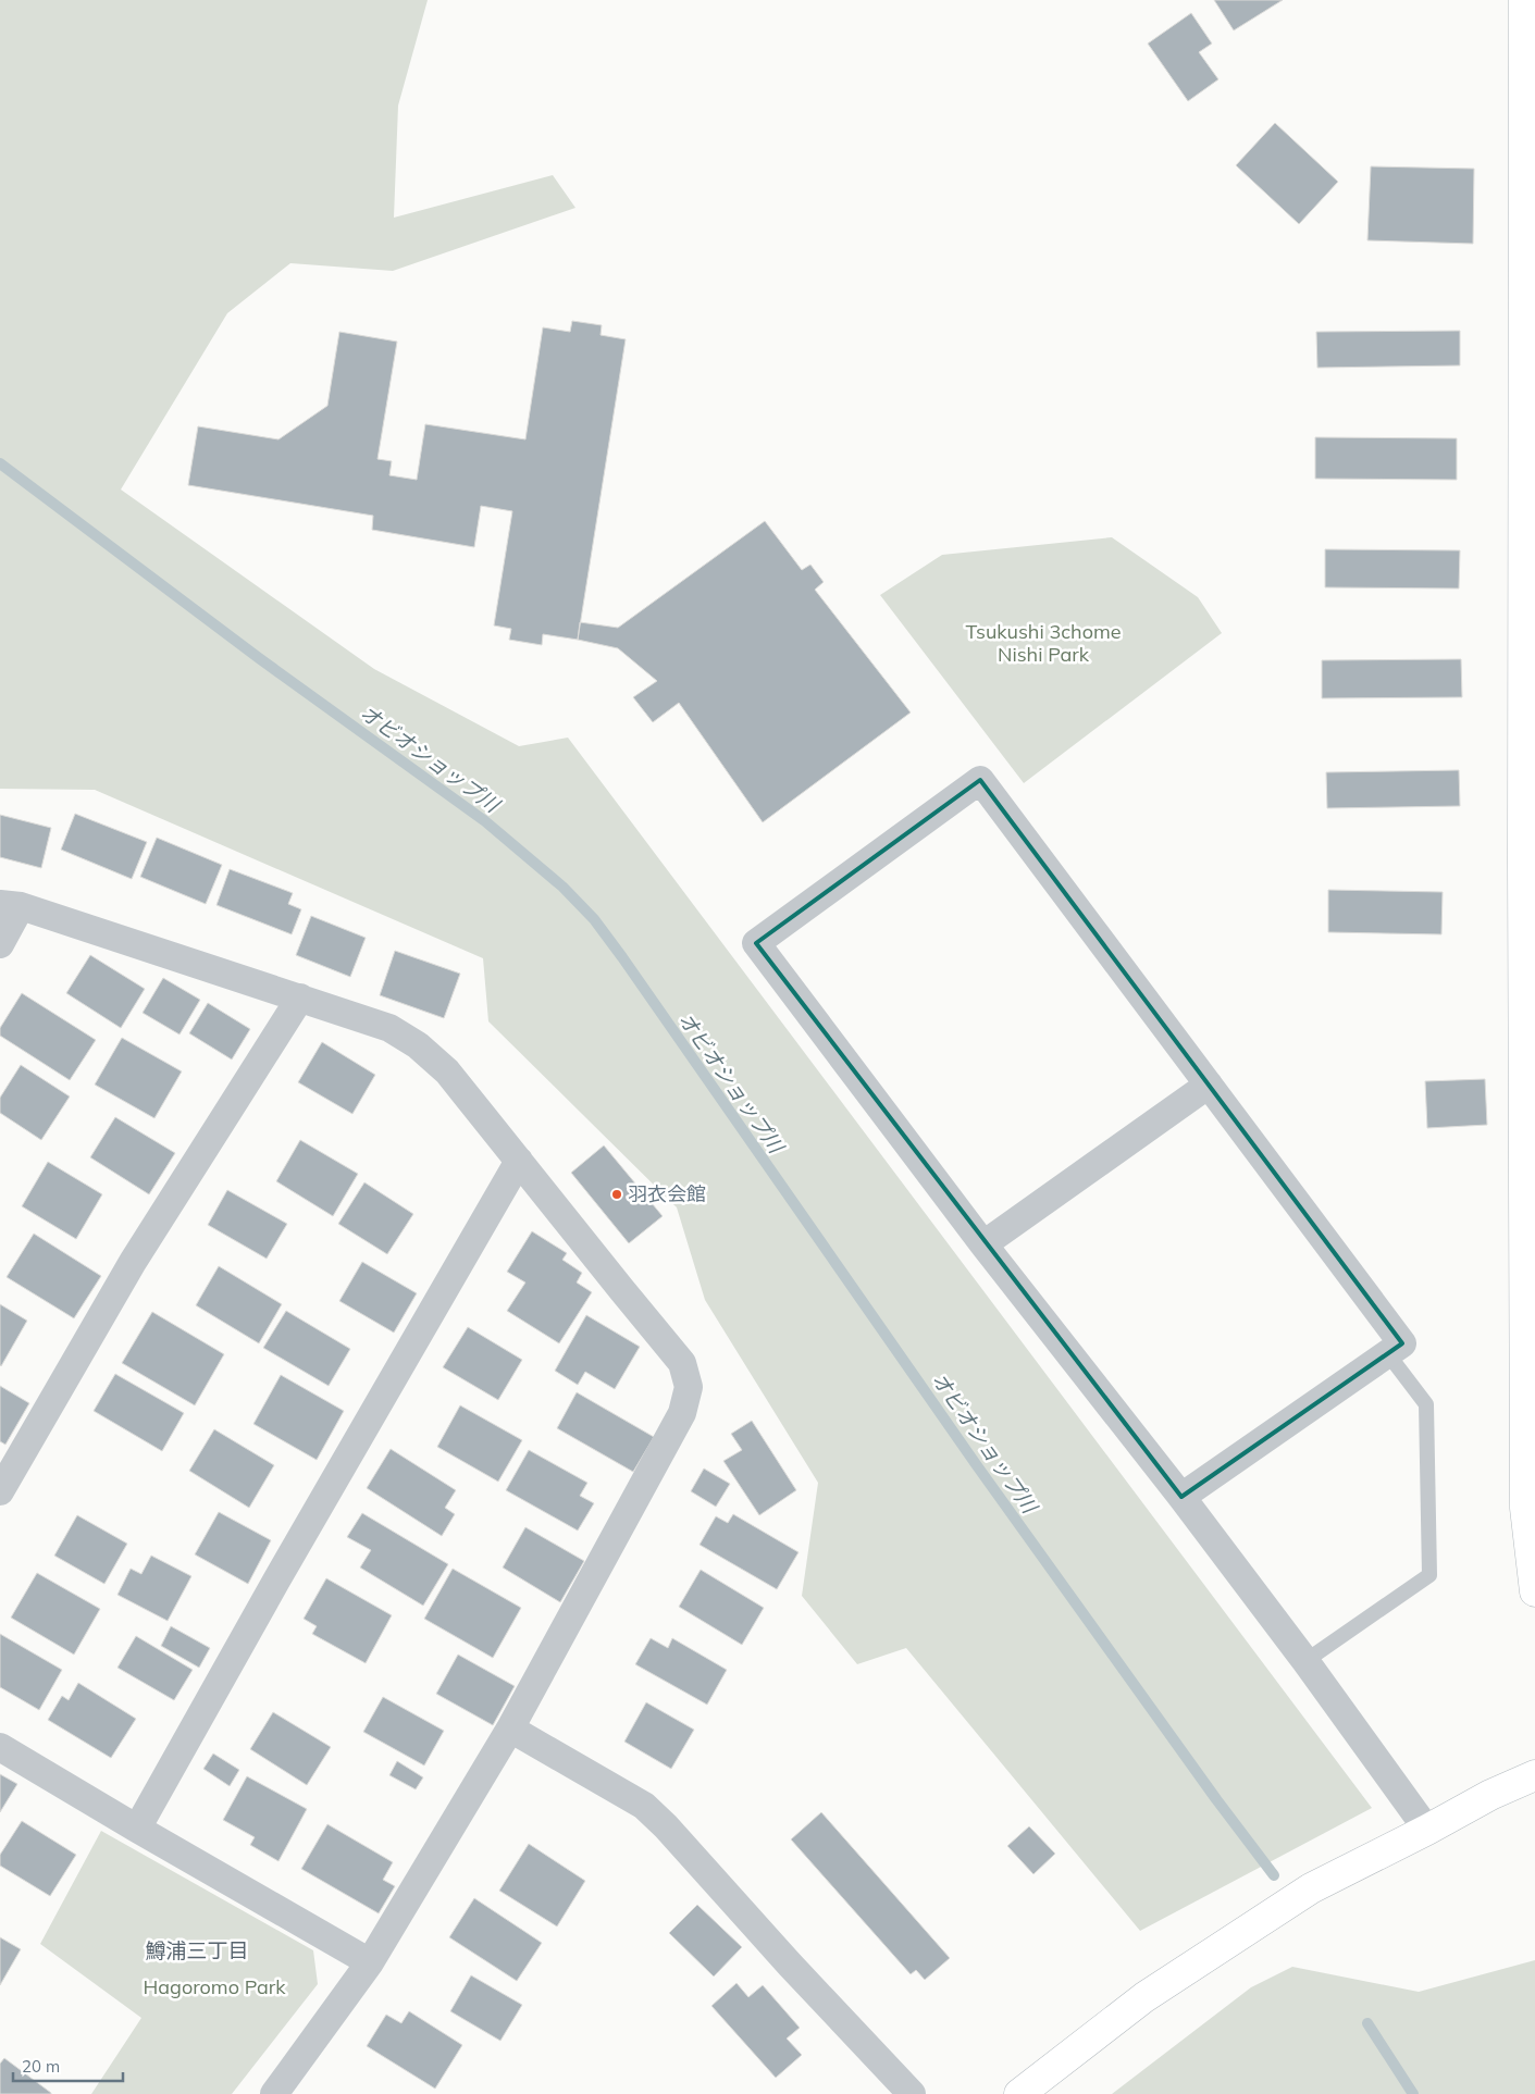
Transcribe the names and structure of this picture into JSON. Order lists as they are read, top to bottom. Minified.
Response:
{"districts":["鱒浦三丁目"],"water":["オビオショップ川"],"parks":["Tsukushi 3chome Nishi Park","Hagoromo Park"],"places":["羽衣会館"],"scale_bar":"20 m"}
